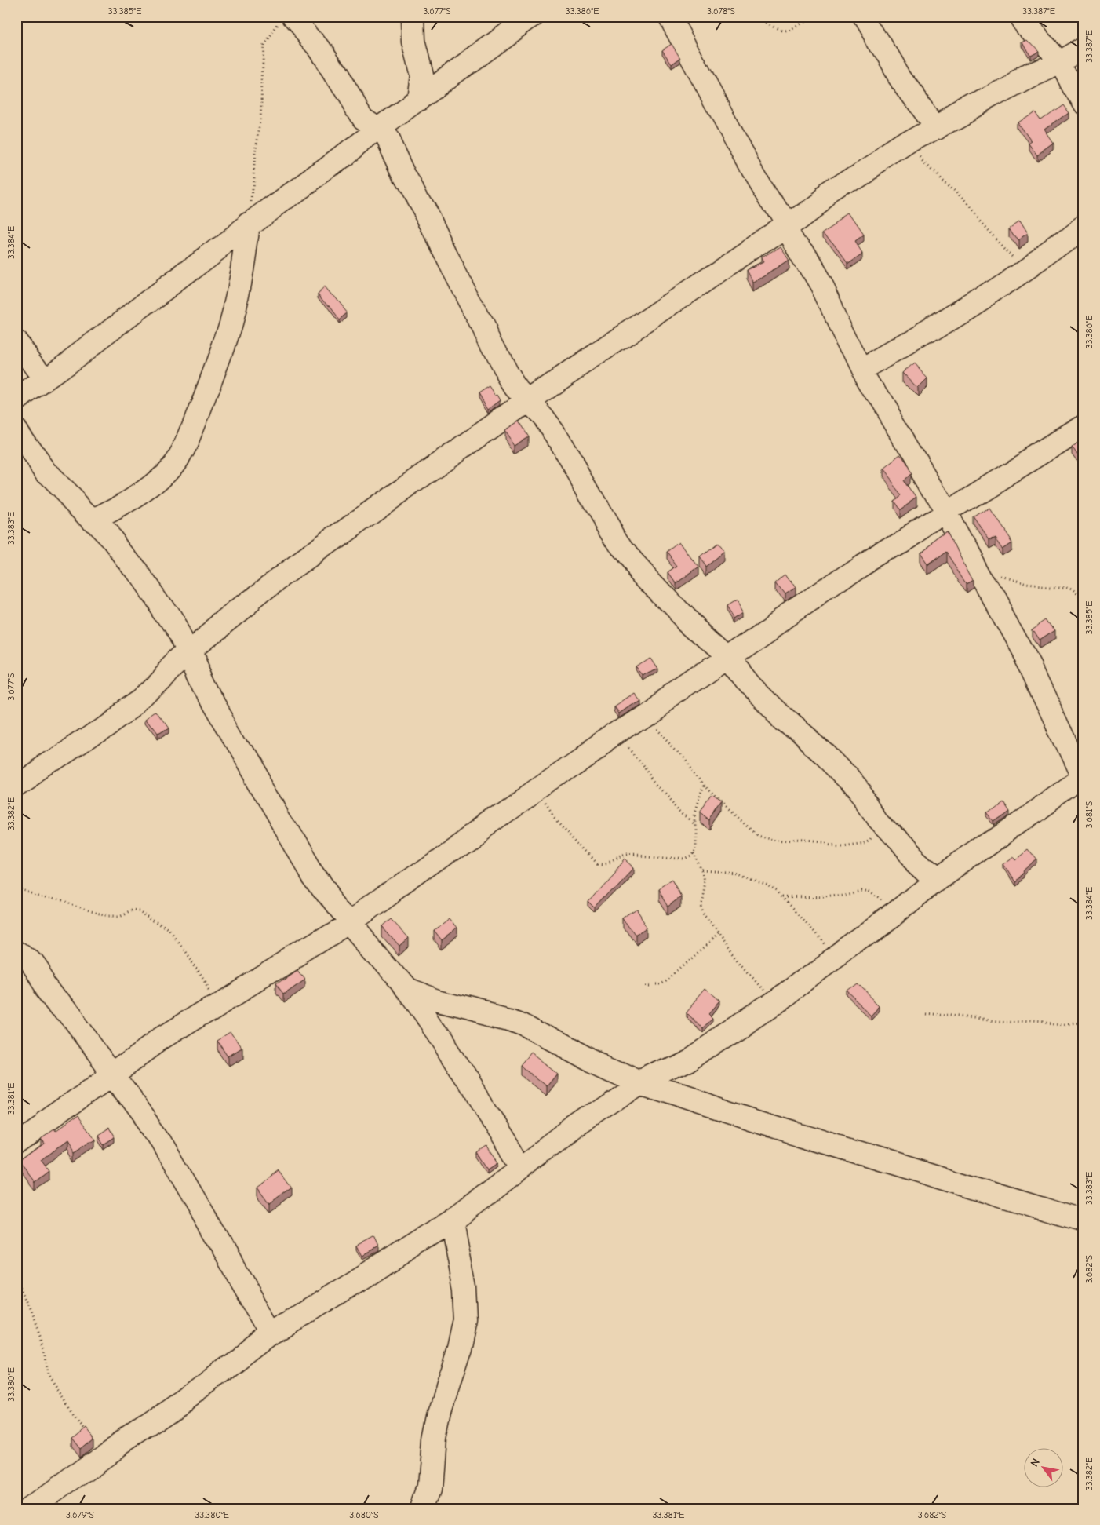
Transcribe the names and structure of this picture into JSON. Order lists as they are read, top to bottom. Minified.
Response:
{"north":"top left","coordinates":["33.385°E","3.677°S","33.386°E","3.678°S","33.387°E","33.384°E","33.383°E","33.382°E","3.681°S","33.381°E","3.682°S","33.380°E","3.679°S","3.680°S"]}
